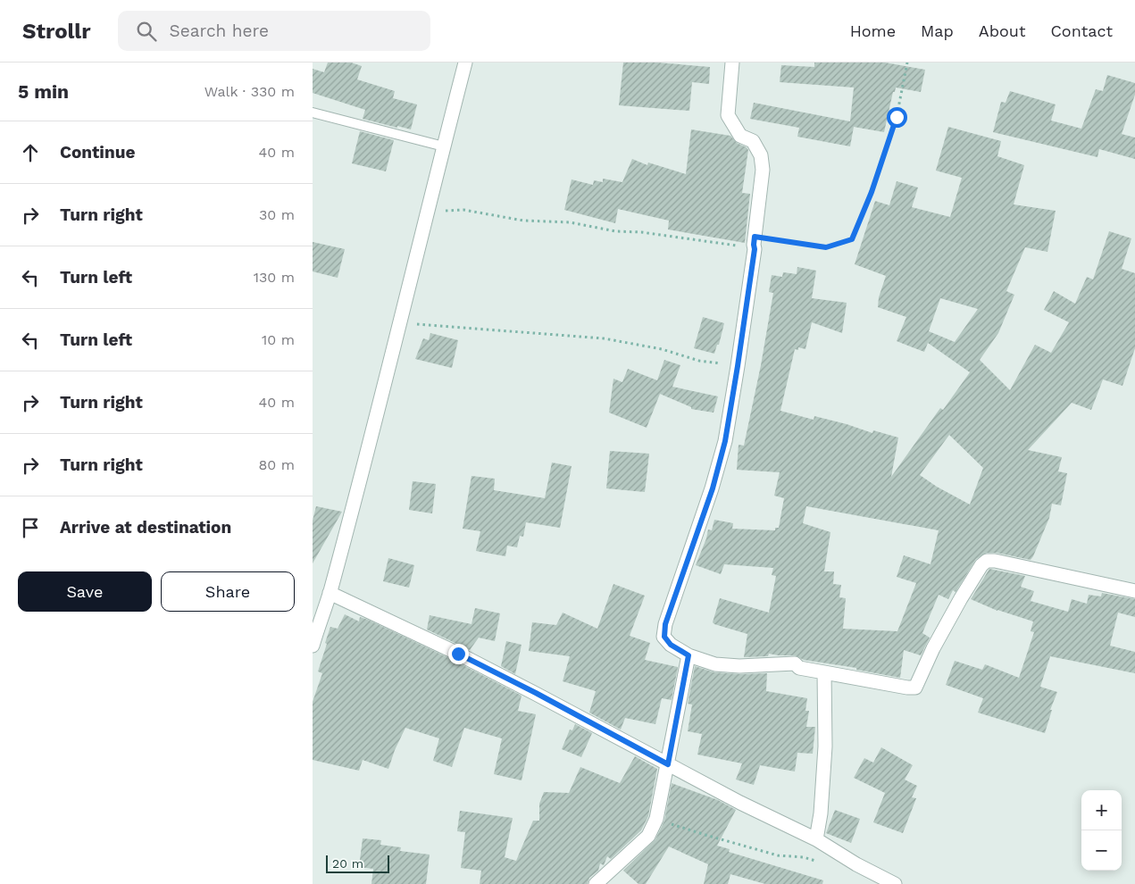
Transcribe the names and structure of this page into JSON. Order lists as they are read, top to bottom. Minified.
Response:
{"scale_bar":"20 m","page":{"header":"Strollr","search":"Search here","nav":["Home","Map","About","Contact"],"heading":["5 min","Walk · 330 m"],"list":[["Continue","40 m"],["Turn right","30 m"],["Turn left","130 m"],["Turn left","10 m"],["Turn right","40 m"],["Turn right","80 m"],"Arrive at destination"],"buttons":["Save","Share"],"map_buttons":["+","−"],"scale":"20 m"}}
